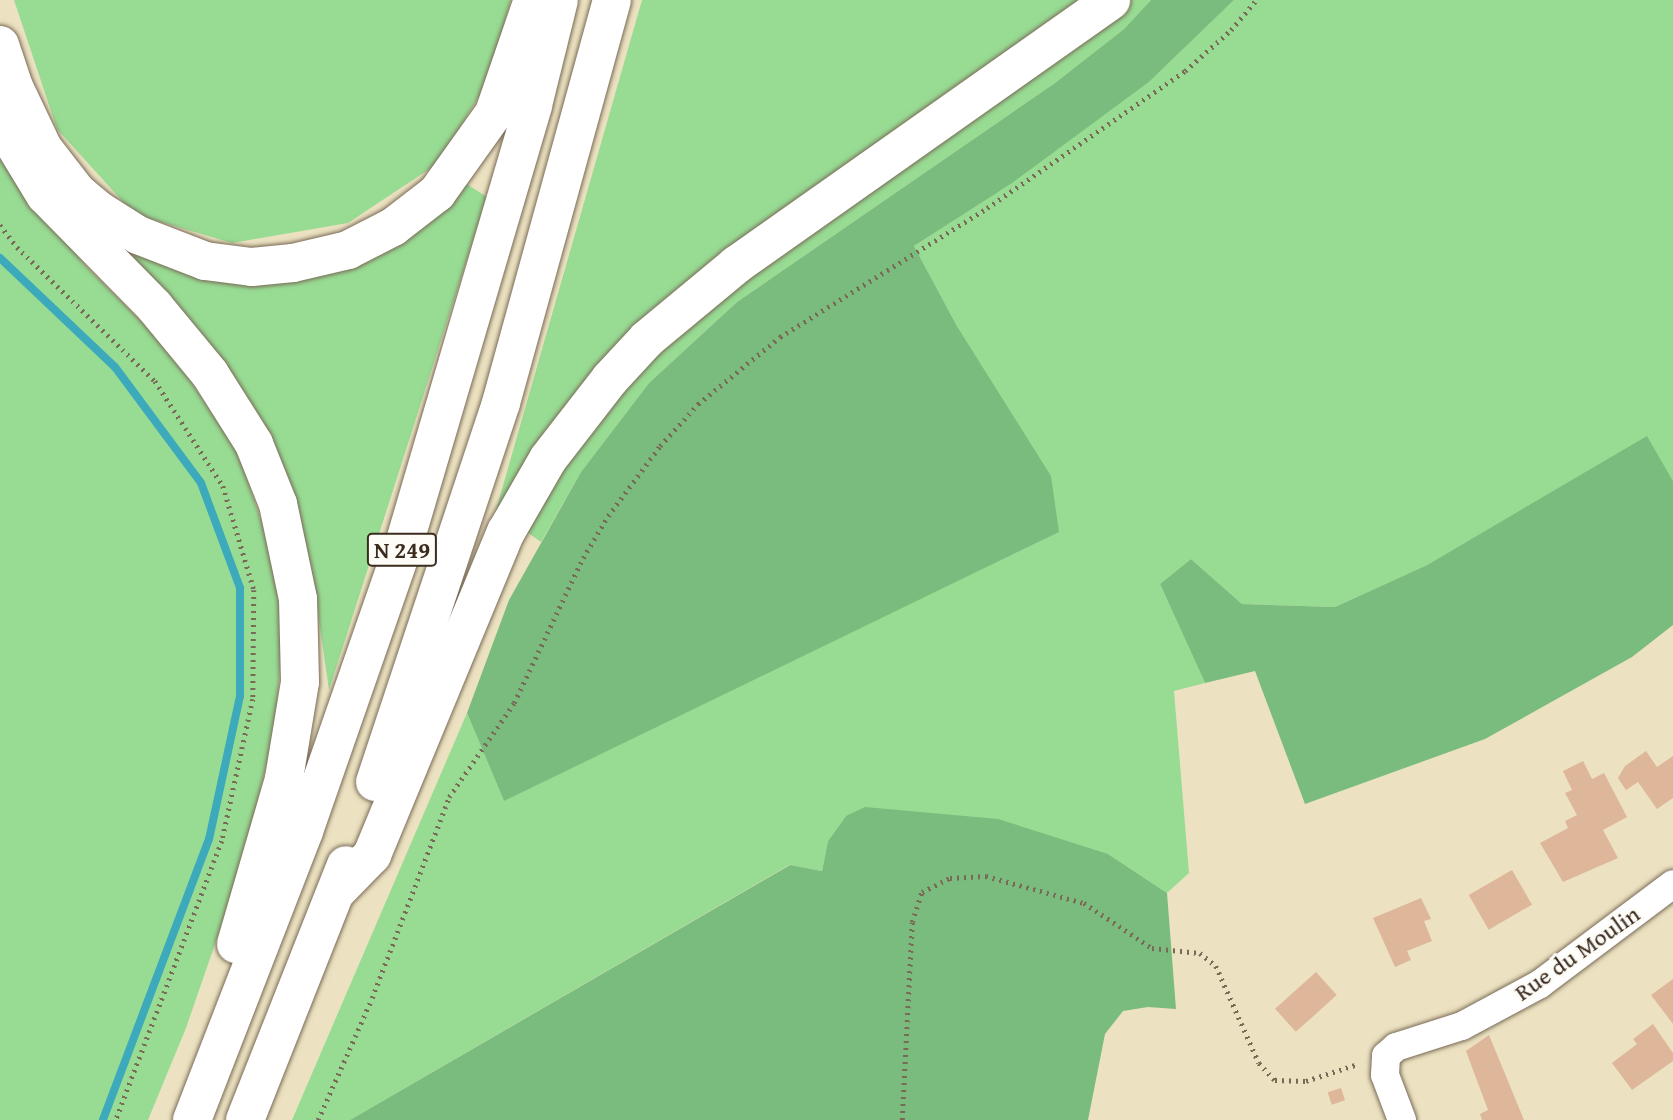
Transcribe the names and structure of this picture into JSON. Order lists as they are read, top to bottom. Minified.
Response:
{"streets":{"highway":["N 249"],"street":["Rue du Moulin"]}}
